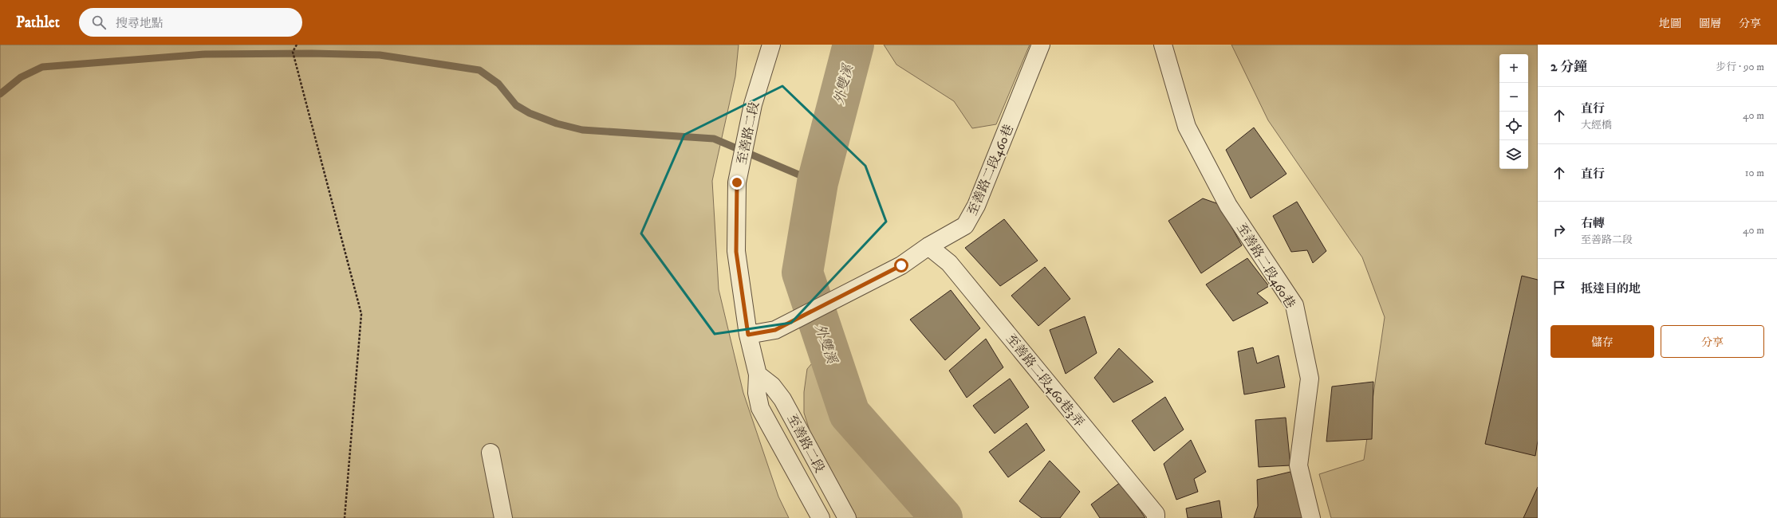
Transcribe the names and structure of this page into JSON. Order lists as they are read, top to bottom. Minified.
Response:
{"streets":{"street":["至善路二段","至善路二段460巷","至善路二段460巷3弄"]},"crossings":[["至善路二段","至善路二段460巷"],["至善路二段460巷","至善路二段460巷3弄"]],"water":["外雙溪"],"page":{"header":"Pathlet","search":"搜尋地點","nav":["地圖","圖層","分享"],"heading":["2 分鐘","步行 · 90 m"],"map_buttons":["+","−"],"list":[["直行","大經橋","40 m"],["直行","10 m"],["右轉","至善路二段","40 m"],"抵達目的地"],"buttons":["儲存","分享"]}}
